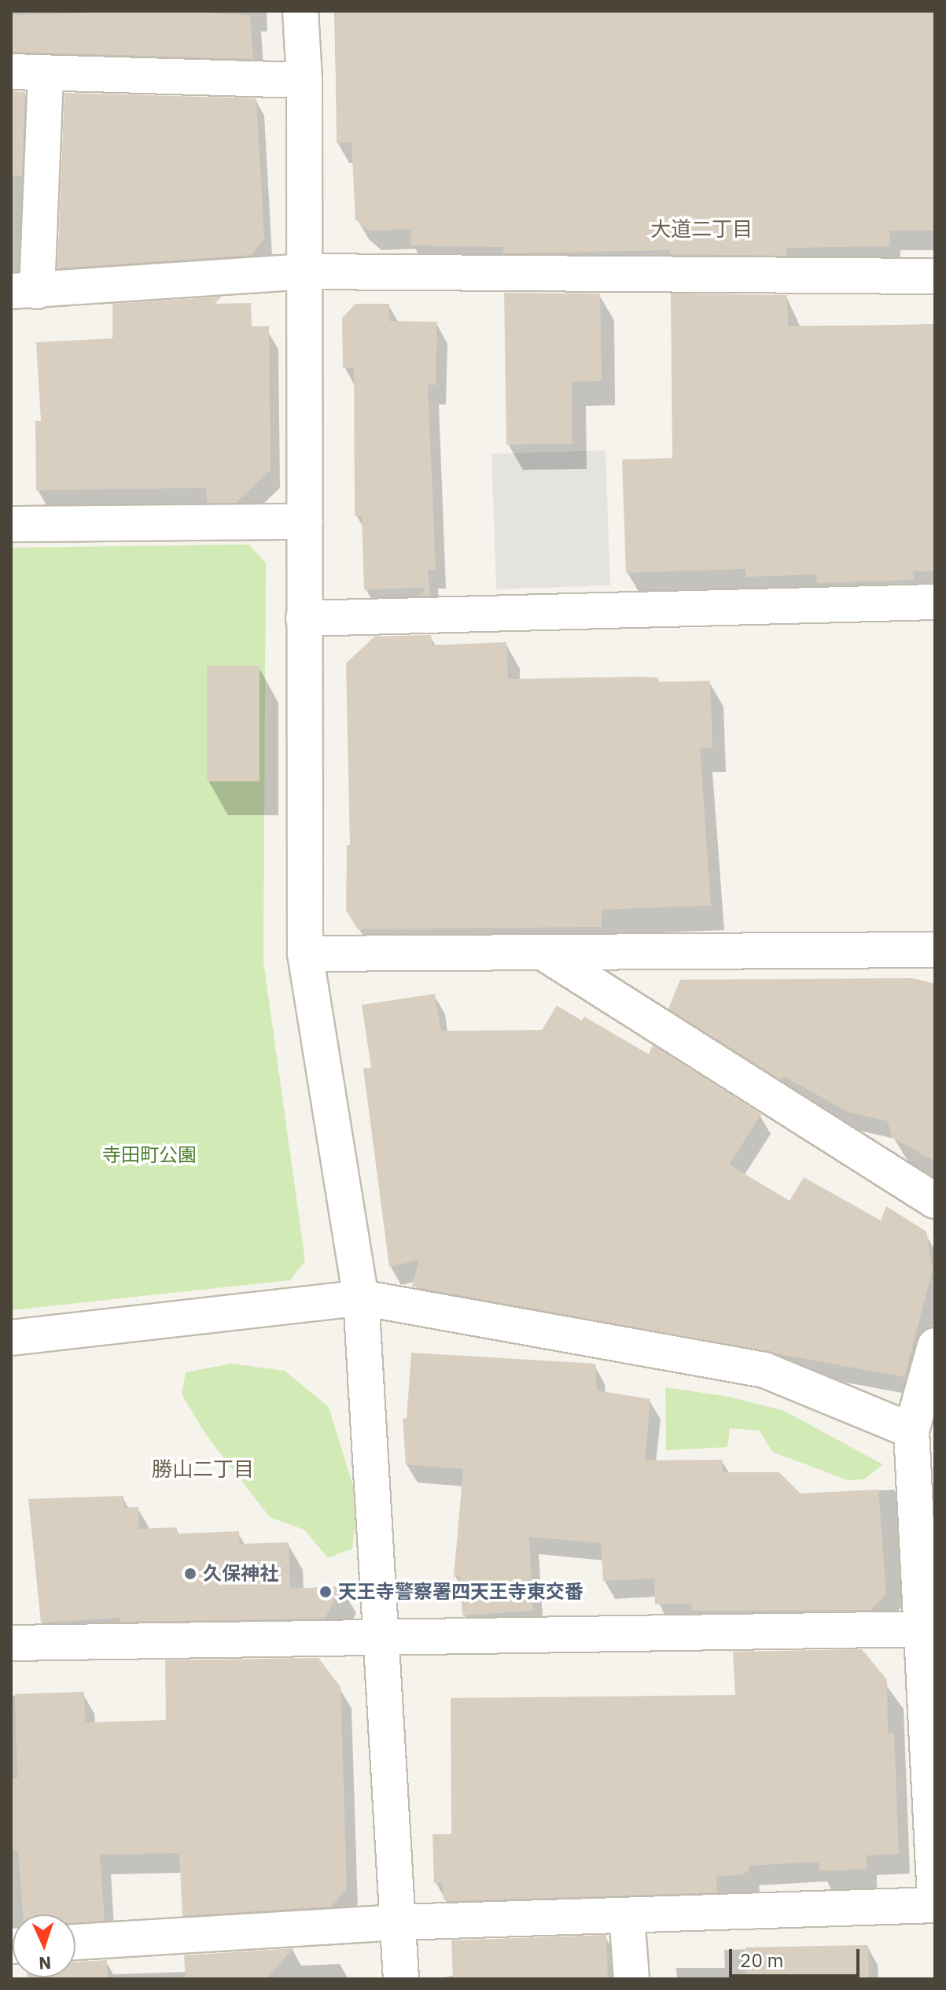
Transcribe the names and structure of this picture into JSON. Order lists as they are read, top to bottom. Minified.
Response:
{"districts":["大道二丁目","勝山二丁目"],"parks":["寺田町公園"],"places":["久保神社","天王寺警察署四天王寺東交番"],"scale_bar":"20 m","north":"bottom"}
